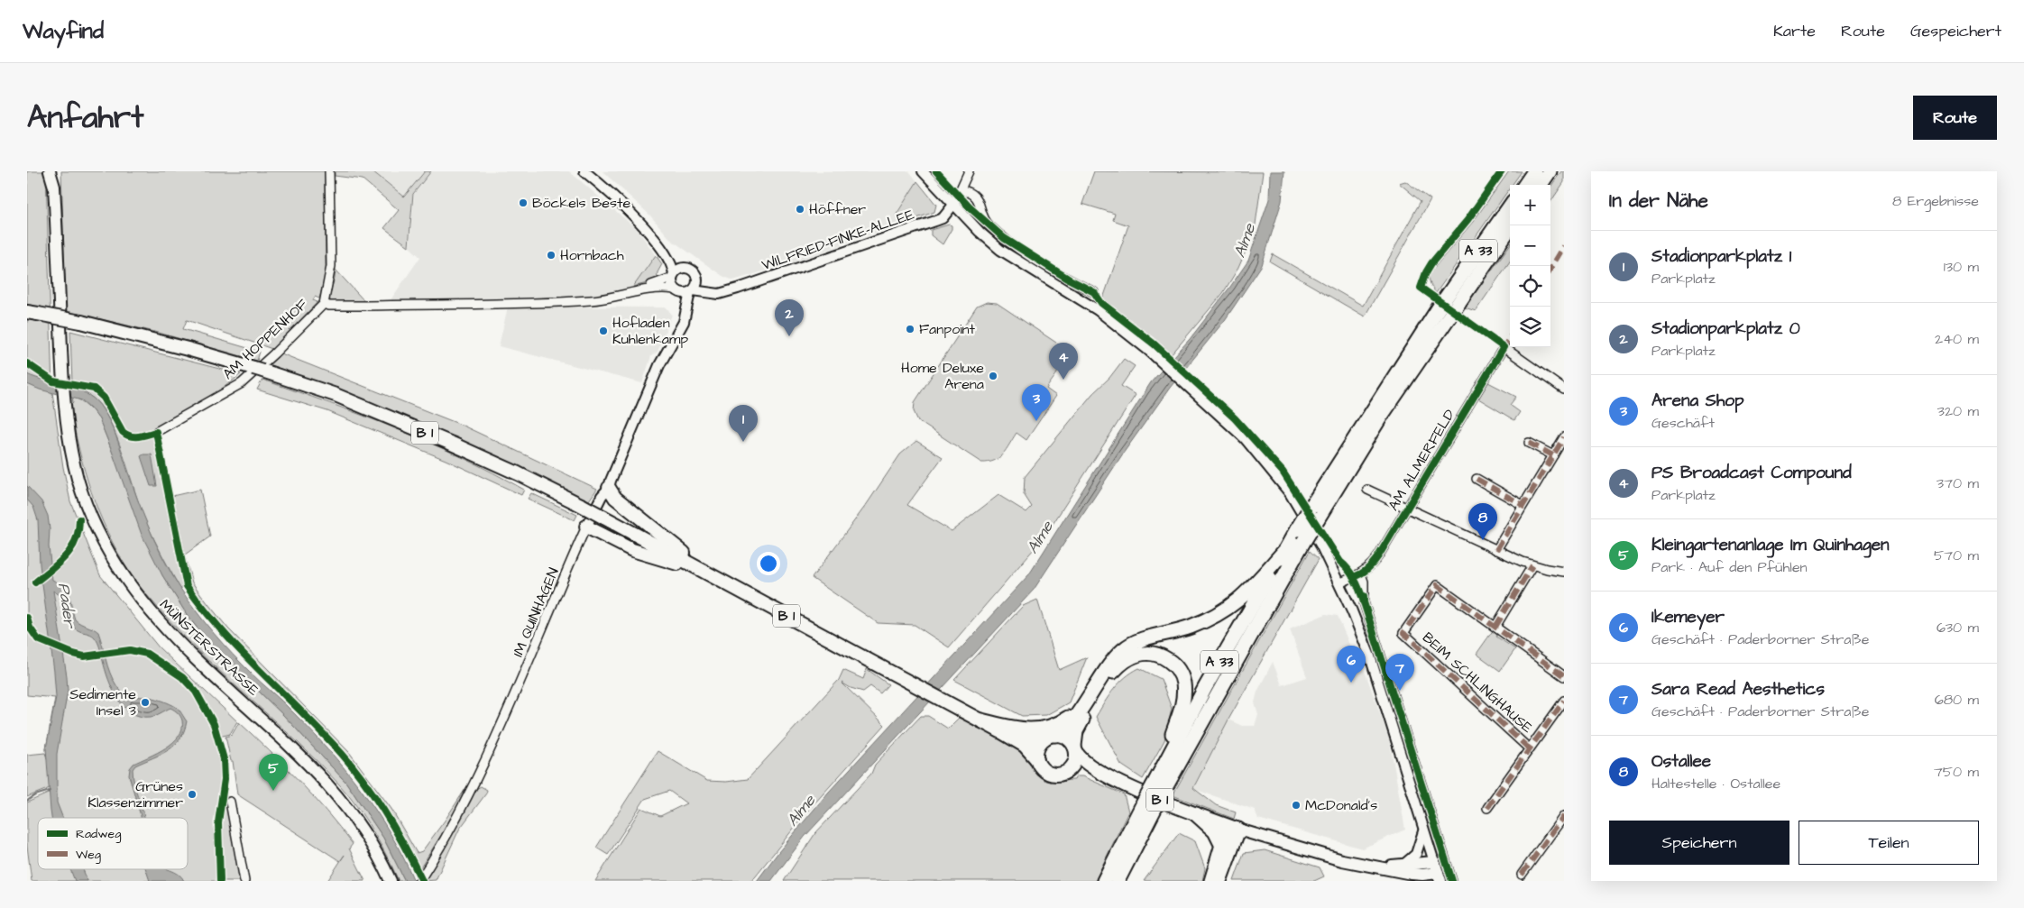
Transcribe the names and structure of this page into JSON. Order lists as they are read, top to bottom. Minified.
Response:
{"streets":{"highway":["A 33"],"main road":["B 1","MÜNSTERSTRASSE"],"street":["WILFRIED-FINKE-ALLEE","AM HOPPENHOF","AM ALMERFELD","IM QUINHAGEN","BEIM SCHLINGHAUSE"]},"crossings":[["WILFRIED-FINKE-ALLEE","IM QUINHAGEN"],["B 1","IM QUINHAGEN"]],"water":["Alme","Pader"],"places":["Böckels Beste","Höffner","Hornbach","Fanpoint","Hofladen Kuhlenkamp","Home Deluxe Arena","Sedimente Insel 3","Grünes Klassenzimmer","McDonald's"],"legend":["Radweg","Weg"],"page":{"header":"Wayfind","nav":["Karte","Route","Gespeichert"],"title":"Anfahrt","buttons":["Route",["Speichern","Teilen"]],"heading":["In der Nähe","8 Ergebnisse"],"map_buttons":["+","−"],"list":[{"mark":"1","name":"Stadionparkplatz 1","note":"Parkplatz","value":"130 m"},{"mark":"2","name":"Stadionparkplatz 0","note":"Parkplatz","value":"240 m"},{"mark":"3","name":"Arena Shop","note":"Geschäft","value":"320 m"},{"mark":"4","name":"PS Broadcast Compound","note":"Parkplatz","value":"370 m"},{"mark":"5","name":"Kleingartenanlage Im Quinhagen","note":"Park · Auf den Pfühlen","value":"570 m"},{"mark":"6","name":"Ikemeyer","note":"Geschäft · Paderborner Straße","value":"630 m"},{"mark":"7","name":"Sara Read Aesthetics","note":"Geschäft · Paderborner Straße","value":"680 m"},{"mark":"8","name":"Ostallee","note":"Haltestelle · Ostallee","value":"750 m"}],"pins":["2","4","3","1","8","6","7","5"]}}
